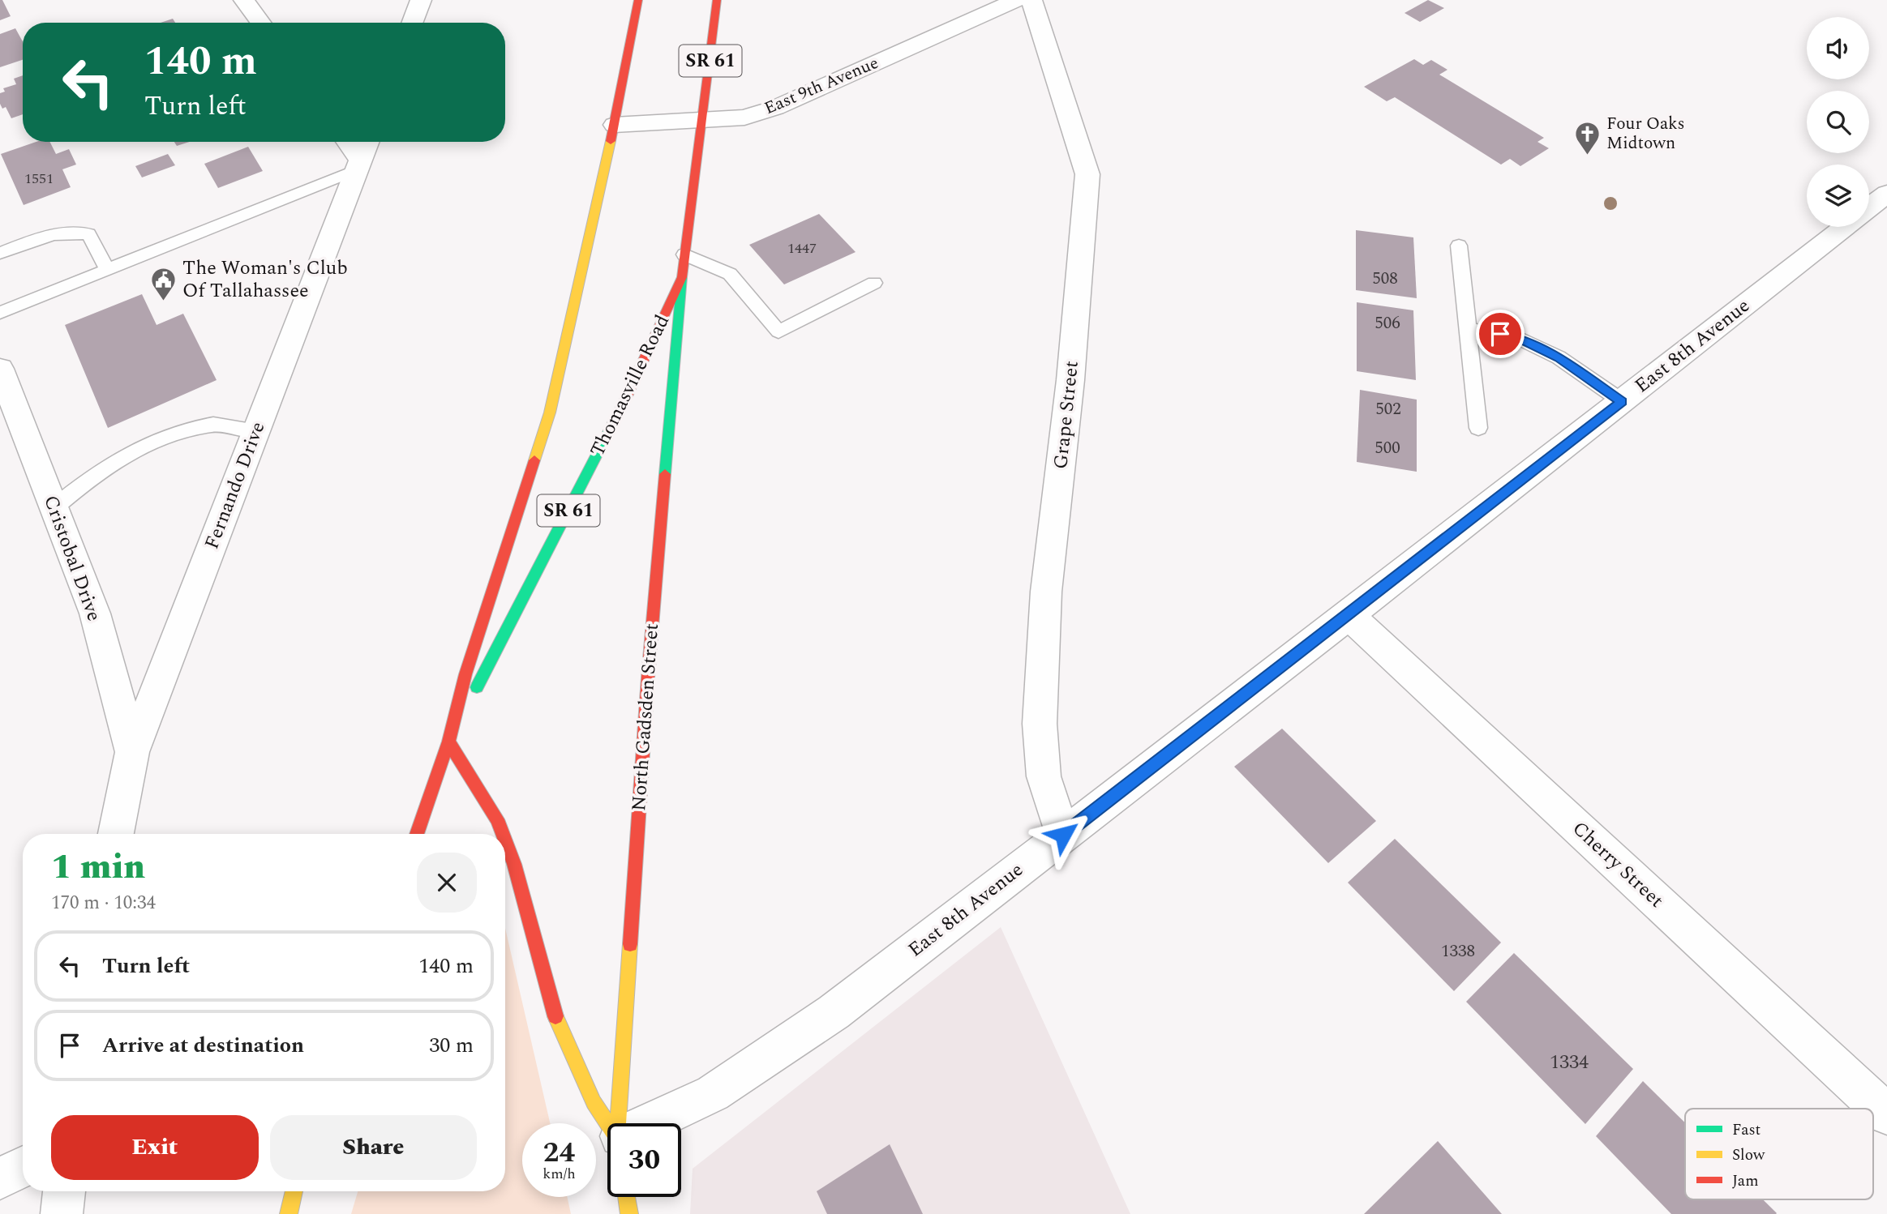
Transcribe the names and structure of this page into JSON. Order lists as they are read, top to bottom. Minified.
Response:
{"streets":{"main road":["SR 61","Thomasville Road","North Gadsden Street"],"street":["East 9th Avenue","East 8th Avenue","Grape Street","Fernando Drive","Cristobal Drive","Cherry Street"]},"crossings":[["East 9th Avenue","Thomasville Road"],["East 8th Avenue","Grape Street"],["East 8th Avenue","Cherry Street"],["Thomasville Road","North Gadsden Street"],["Fernando Drive","Cristobal Drive"]],"places":{"church":["Four Oaks Midtown"],"public building":["The Woman's Club Of Tallahassee"]},"house_numbers":["1551","1447","508","506","502","500","1338","1334"],"legend":["Fast","Slow","Jam"],"page":{"turn":["140 m","Turn left"],"heading":["1 min","170 m · 10:34"],"list":[{"name":"Turn left","value":"140 m"},{"name":"Arrive at destination","value":"30 m"}],"buttons":["Exit","Share"],"speed":"24 km/h","limit":"30"}}
